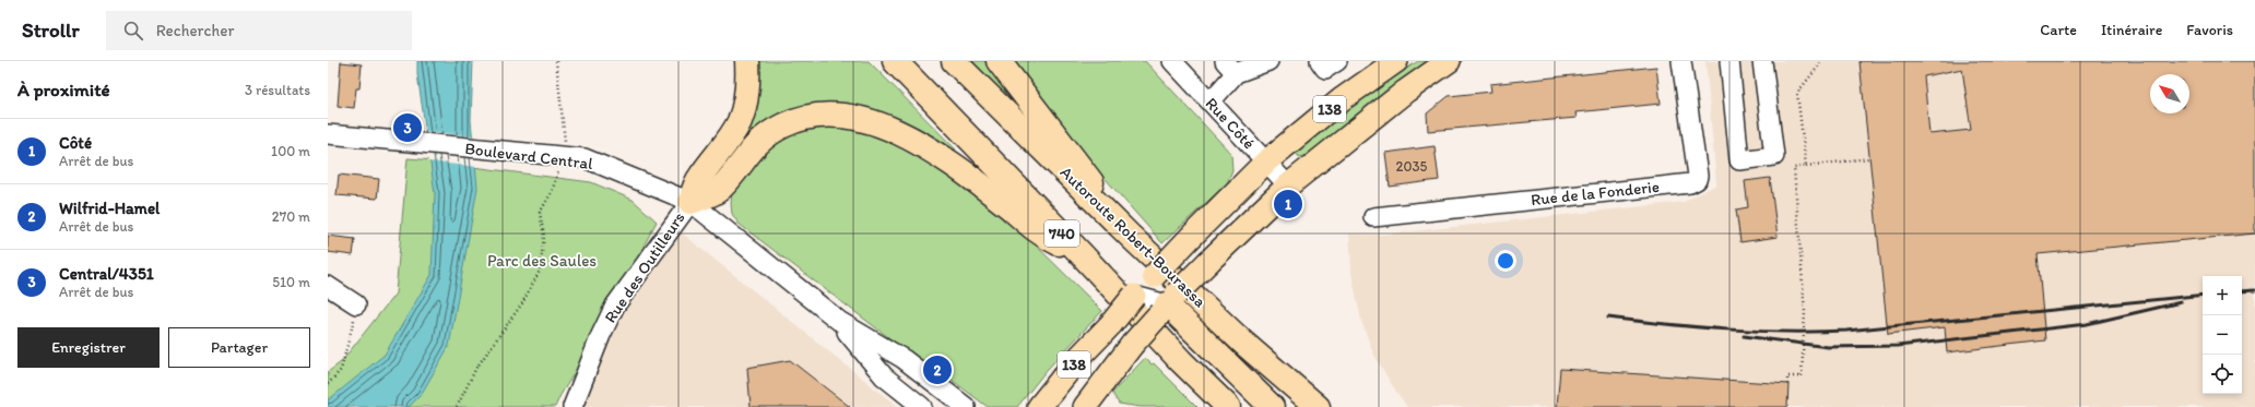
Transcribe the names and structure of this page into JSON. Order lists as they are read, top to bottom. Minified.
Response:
{"streets":{"highway":["740","Autoroute Robert-Bourassa"],"main road":["138"],"street":["Rue Côté","Boulevard Central","Rue de la Fonderie","Rue des Outilleurs"]},"crossings":[["138","Rue Côté"],["Boulevard Central","Rue des Outilleurs"]],"parks":["Parc des Saules"],"house_numbers":["2035"],"north":"top left","page":{"header":"Strollr","search":"Rechercher","nav":["Carte","Itinéraire","Favoris"],"heading":["À proximité","3 résultats"],"pins":["3","1","2"],"list":[{"mark":"1","name":"Côté","note":"Arrêt de bus","value":"100 m"},{"mark":"2","name":"Wilfrid-Hamel","note":"Arrêt de bus","value":"270 m"},{"mark":"3","name":"Central/4351","note":"Arrêt de bus","value":"510 m"}],"map_buttons":["+","−"],"buttons":["Enregistrer","Partager"]}}
